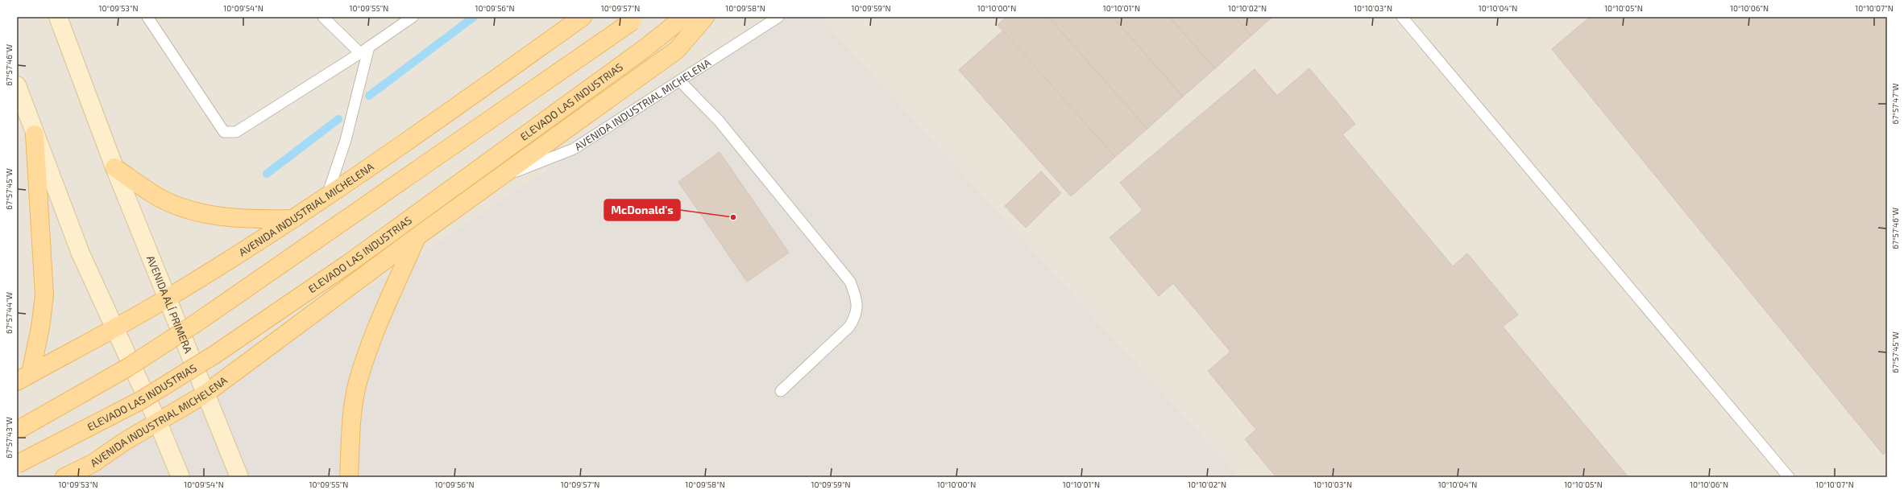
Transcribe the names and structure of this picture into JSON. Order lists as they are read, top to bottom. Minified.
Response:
{"streets":{"main road":["ELEVADO LAS INDUSTRIAS","AVENIDA INDUSTRIAL MICHELENA","AVENIDA ALÍ PRIMERA"]},"crossings":[["AVENIDA INDUSTRIAL MICHELENA","AVENIDA ALÍ PRIMERA"]],"places":["McDonald's"],"coordinates":["10°09'53\"N","10°09'54\"N","10°09'55\"N","10°09'56\"N","10°09'57\"N","10°09'58\"N","10°09'59\"N","10°10'00\"N","10°10'01\"N","10°10'02\"N","10°10'03\"N","10°10'04\"N","10°10'05\"N","10°10'06\"N","10°10'07\"N","67°57'46\"W","67°57'47\"W","67°57'45\"W","67°57'44\"W","67°57'43\"W"]}
